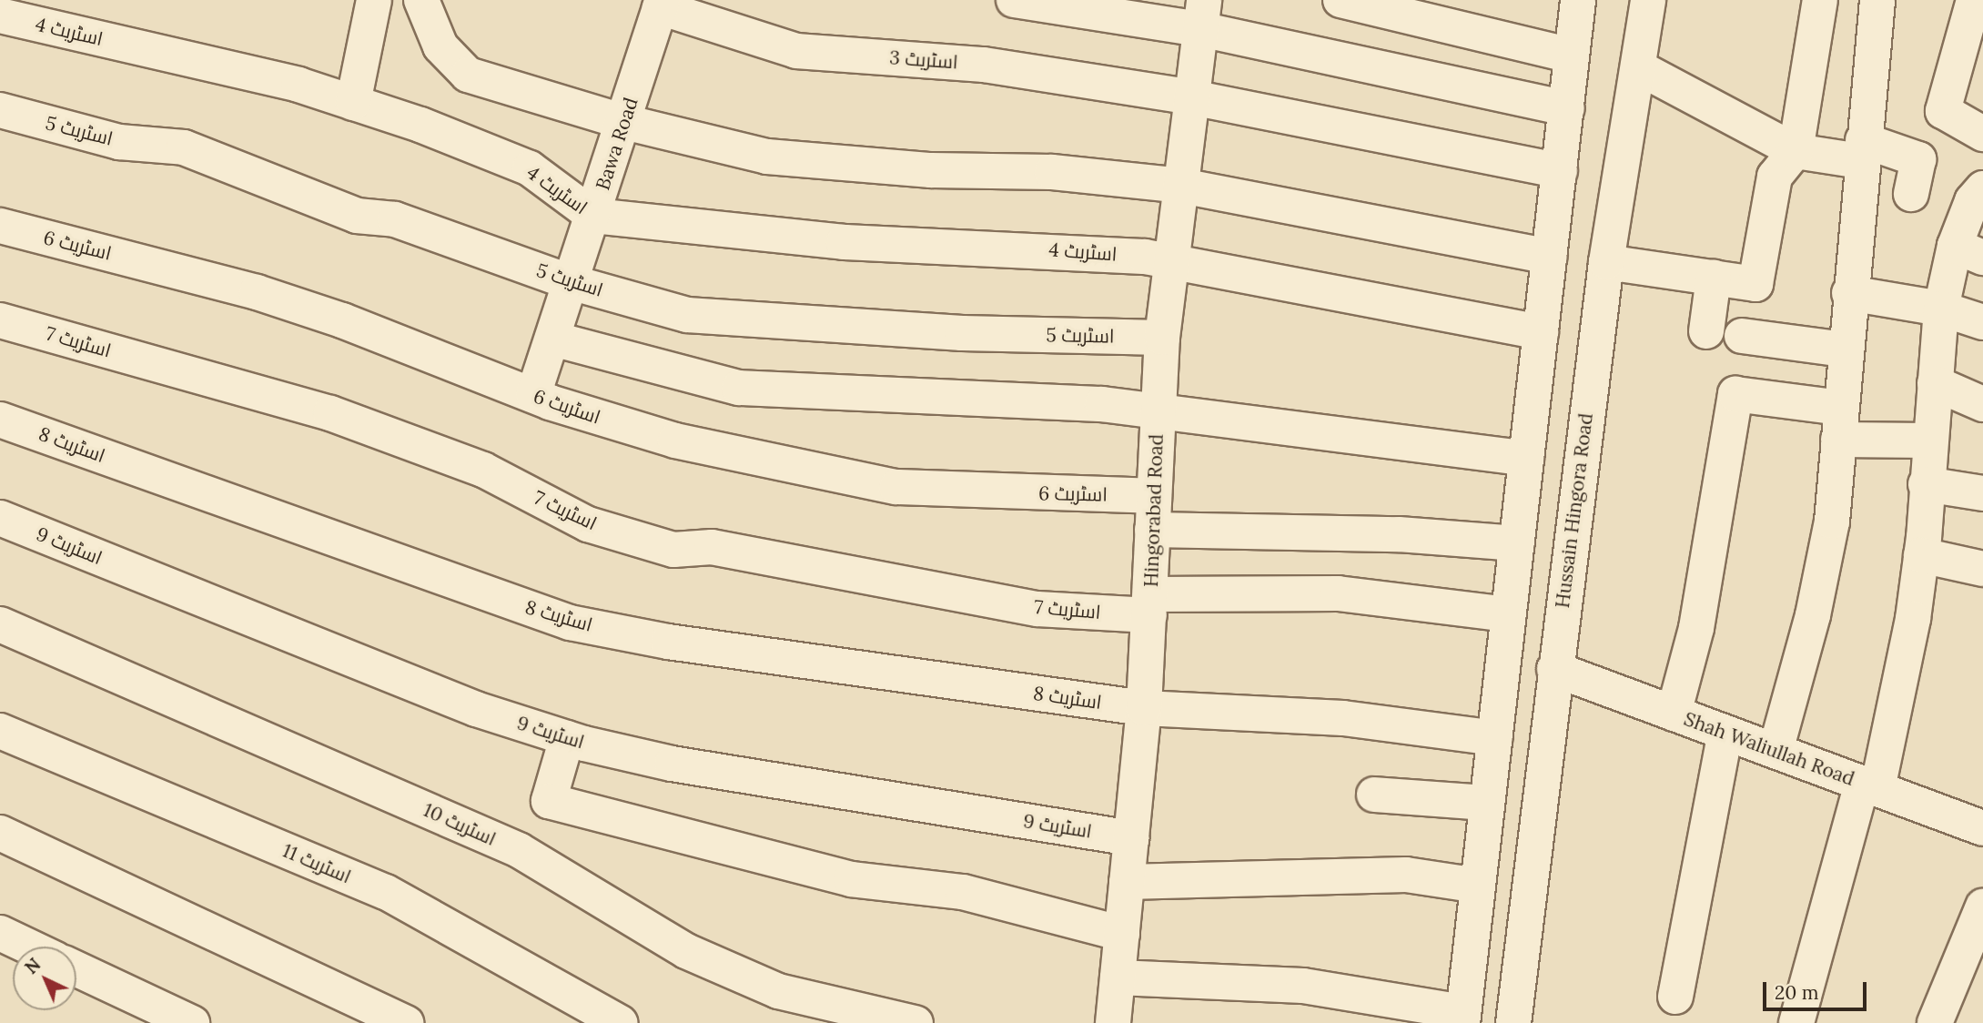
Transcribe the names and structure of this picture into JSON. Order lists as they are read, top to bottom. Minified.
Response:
{"streets":{"street":["اسٹریٹ 4","اسٹریٹ 3","اسٹریٹ 5","Bawa Road","اسٹریٹ 6","اسٹریٹ 7","اسٹریٹ 8","Hingorabad Road","Hussain Hingora Road","اسٹریٹ 9","Shah Waliullah Road","اسٹریٹ 10","اسٹریٹ 11"]},"crossings":[["اسٹریٹ 4","Bawa Road"],["اسٹریٹ 4","Hingorabad Road"],["اسٹریٹ 3","Bawa Road"],["اسٹریٹ 3","Hingorabad Road"],["اسٹریٹ 5","Bawa Road"],["اسٹریٹ 5","Hingorabad Road"],["Bawa Road","اسٹریٹ 6"],["اسٹریٹ 6","Hingorabad Road"],["اسٹریٹ 7","Hingorabad Road"],["اسٹریٹ 8","Hingorabad Road"],["Hingorabad Road","اسٹریٹ 9"],["Hussain Hingora Road","Shah Waliullah Road"]],"scale_bar":"20 m","north":"top left"}
